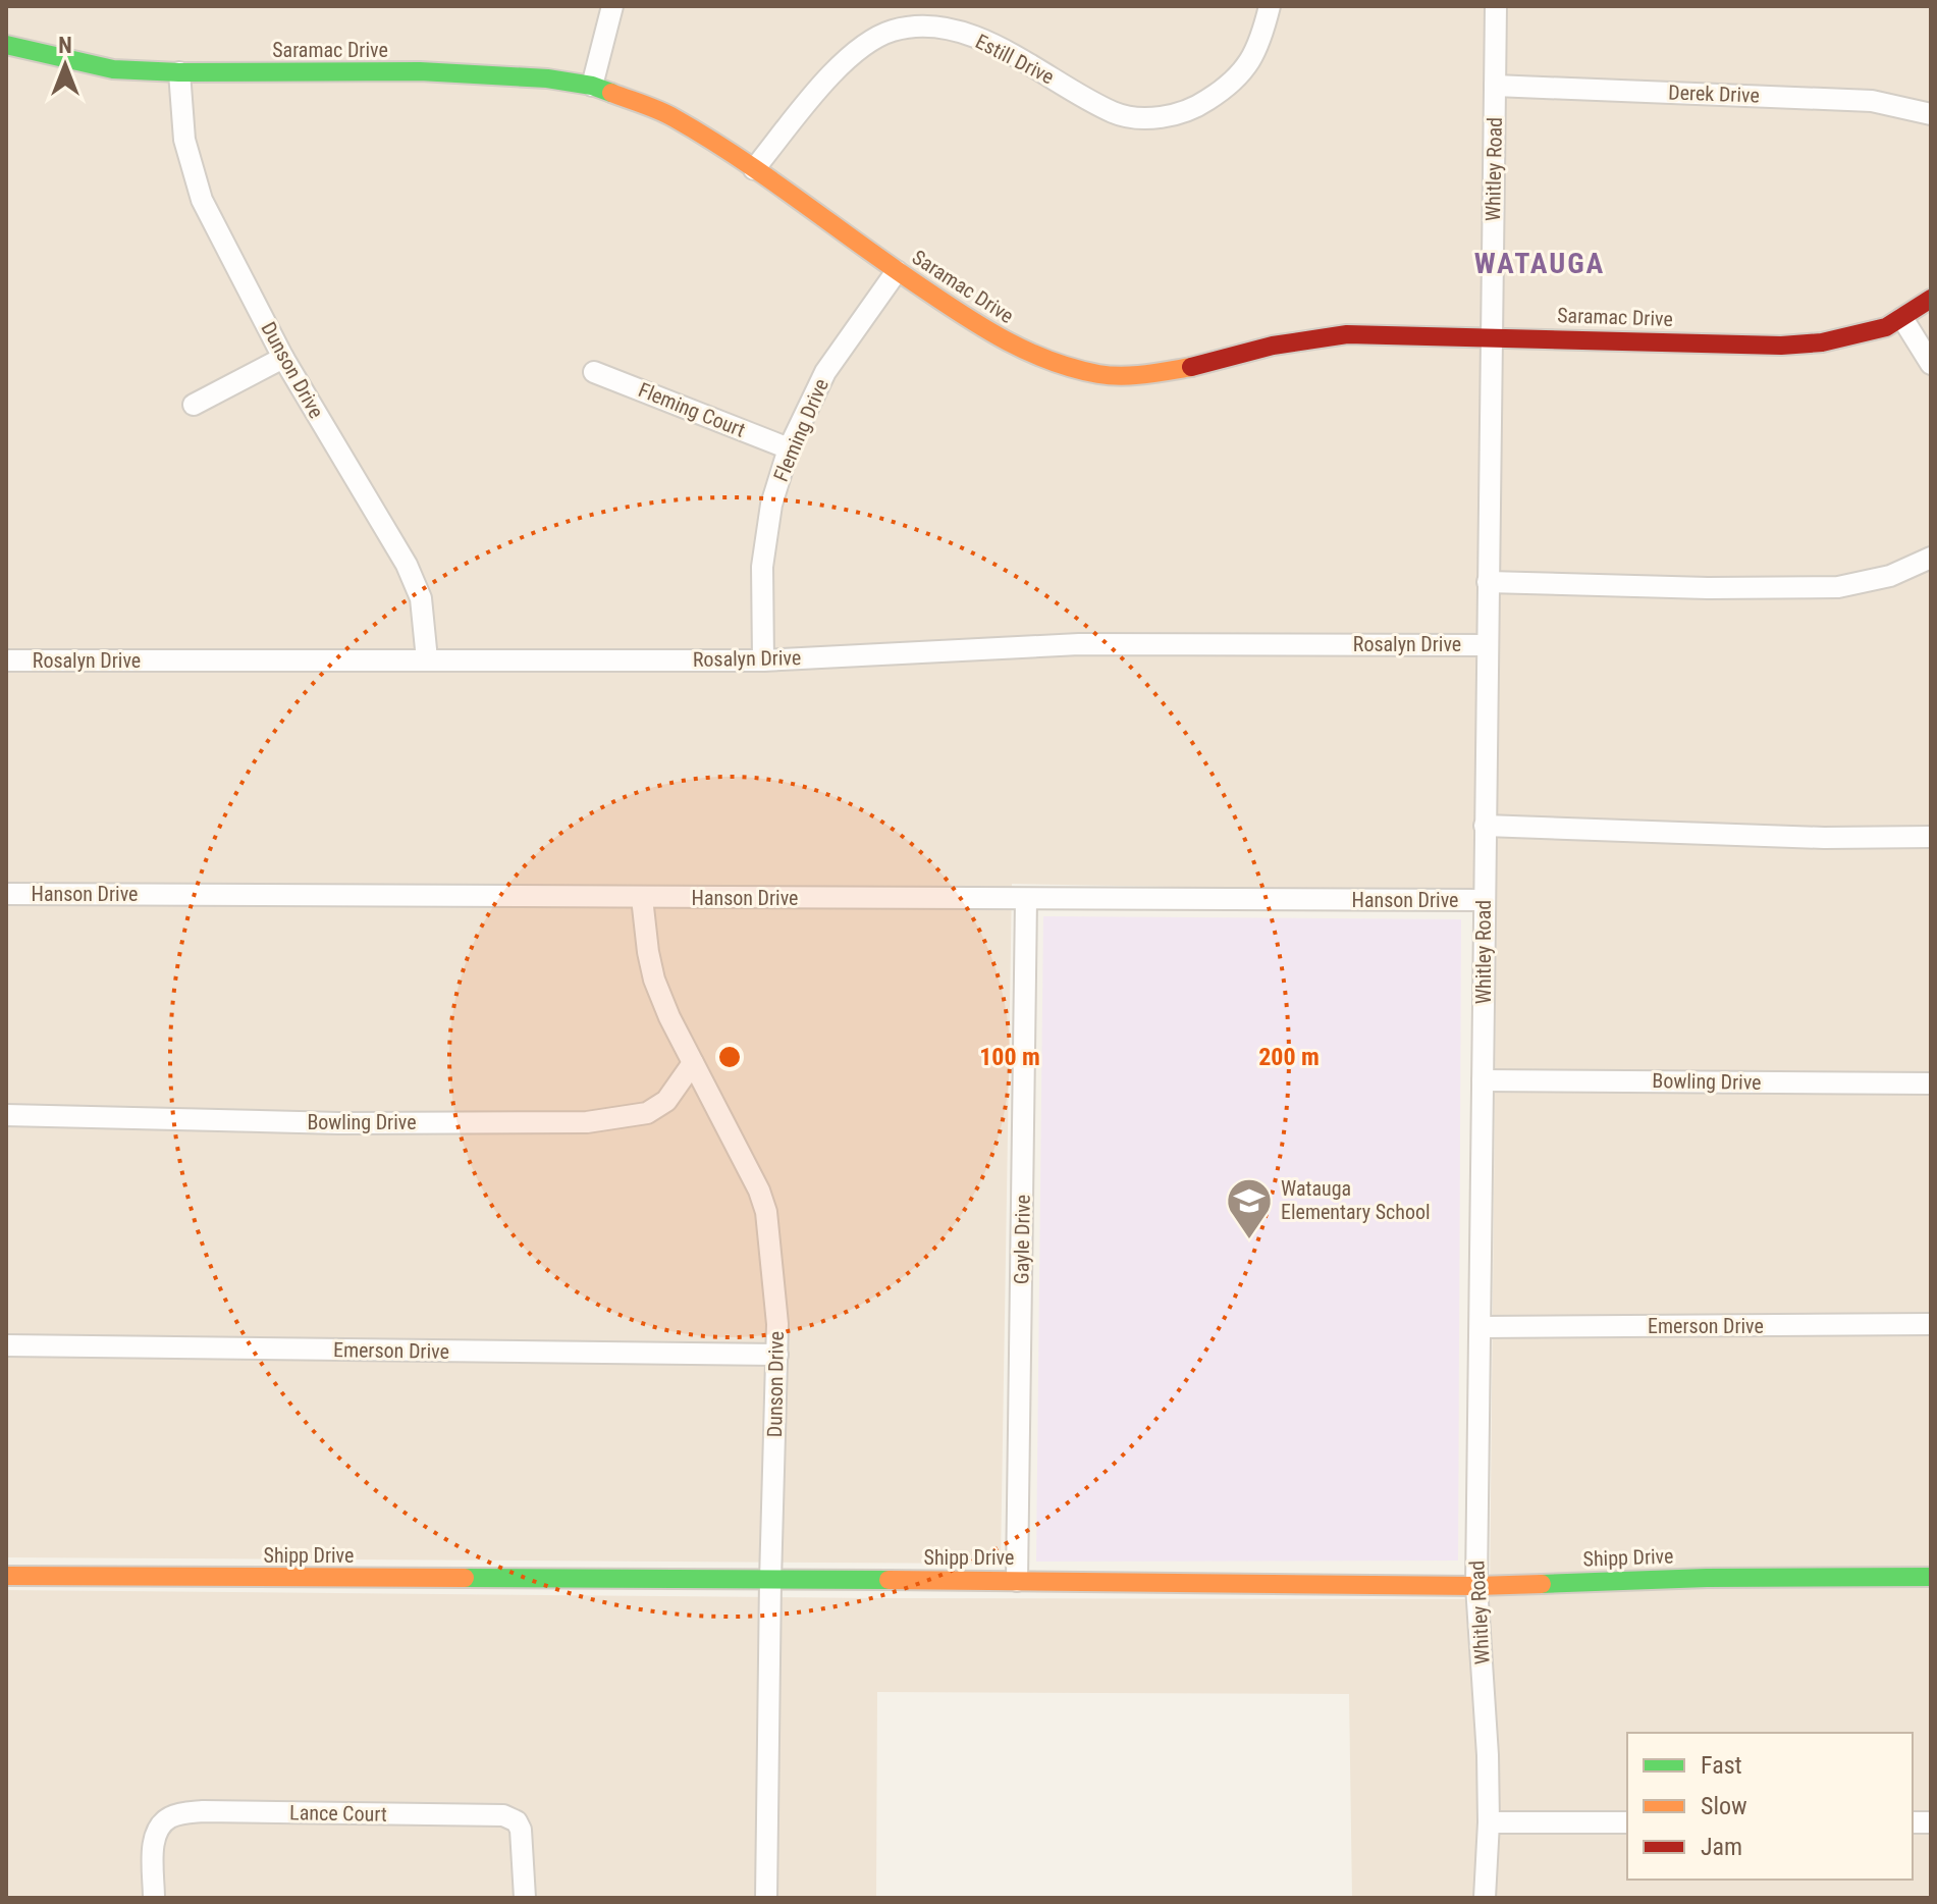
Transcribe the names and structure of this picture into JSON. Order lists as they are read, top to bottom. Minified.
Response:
{"streets":{"street":["Saramac Drive","Estill Drive","Derek Drive","Whitley Road","Dunson Drive","Fleming Court","Fleming Drive","Rosalyn Drive","Hanson Drive","Bowling Drive","Gayle Drive","Emerson Drive","Shipp Drive","Lance Court"]},"crossings":[["Saramac Drive","Estill Drive"],["Saramac Drive","Whitley Road"],["Saramac Drive","Dunson Drive"],["Saramac Drive","Fleming Drive"],["Derek Drive","Whitley Road"],["Whitley Road","Rosalyn Drive"],["Whitley Road","Hanson Drive"],["Whitley Road","Bowling Drive"],["Whitley Road","Emerson Drive"],["Whitley Road","Shipp Drive"],["Dunson Drive","Rosalyn Drive"],["Dunson Drive","Hanson Drive"],["Dunson Drive","Bowling Drive"],["Dunson Drive","Emerson Drive"],["Dunson Drive","Shipp Drive"],["Fleming Court","Fleming Drive"],["Fleming Drive","Rosalyn Drive"],["Hanson Drive","Gayle Drive"],["Gayle Drive","Shipp Drive"]],"districts":["WATAUGA"],"places":{"school or university":["Watauga Elementary School"]},"legend":["Fast","Slow","Jam"],"north":"top","rings":["100 m","200 m"]}
